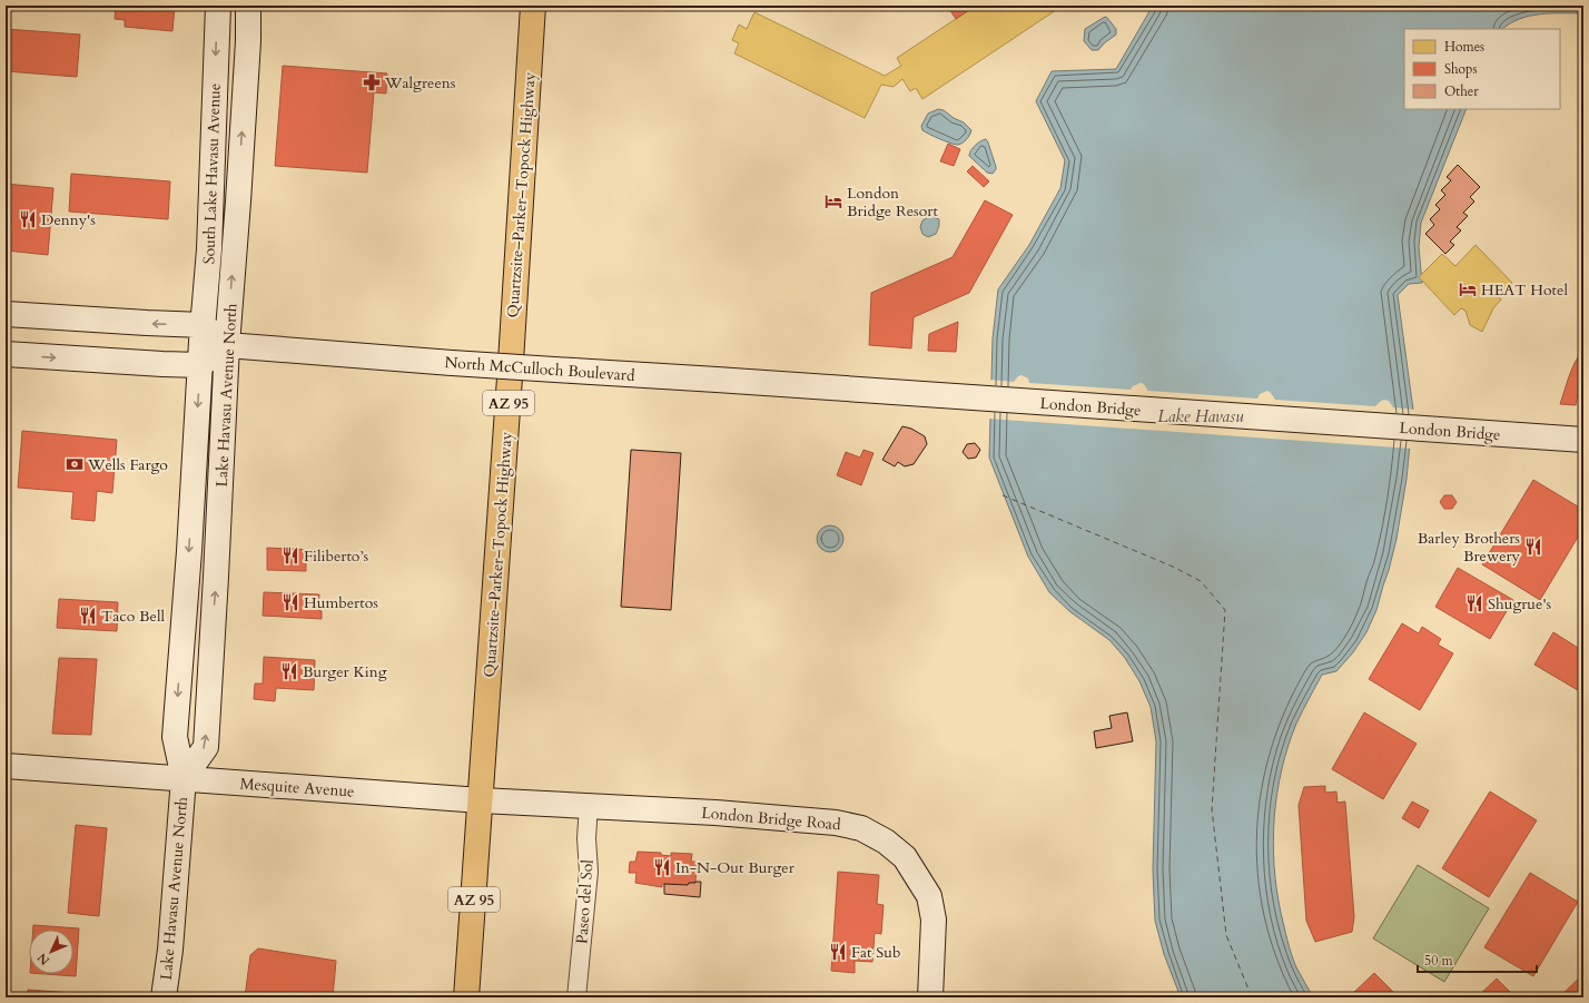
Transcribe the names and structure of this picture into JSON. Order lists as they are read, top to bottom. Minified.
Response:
{"streets":{"highway":["Quartzsite–Parker–Topock Highway","AZ 95"],"main road":["South Lake Havasu Avenue","North McCulloch Boulevard","Lake Havasu Avenue North","London Bridge","Mesquite Avenue","London Bridge Road"],"street":["Paseo del Sol"]},"crossings":[["South Lake Havasu Avenue","Lake Havasu Avenue North"],["Quartzsite–Parker–Topock Highway","Mesquite Avenue"],["North McCulloch Boulevard","Lake Havasu Avenue North"],["North McCulloch Boulevard","London Bridge"],["Lake Havasu Avenue North","Mesquite Avenue"],["Mesquite Avenue","London Bridge Road"],["Mesquite Avenue","Paseo del Sol"],["London Bridge Road","Paseo del Sol"]],"one_way":["South Lake Havasu Avenue"],"water":["Lake Havasu"],"places":{"pharmacy":["Walgreens"],"hotel":["London Bridge Resort","HEAT Hotel"],"restaurant":["Denny's","Barley Brothers Brewery","Filiberto’s","Humbertos","Shugrue's","Taco Bell","Burger King","In-N-Out Burger","Fat Sub"],"bank":["Wells Fargo"]},"legend":["Homes","Shops","Other"],"scale_bar":"50 m","north":"bottom left"}
